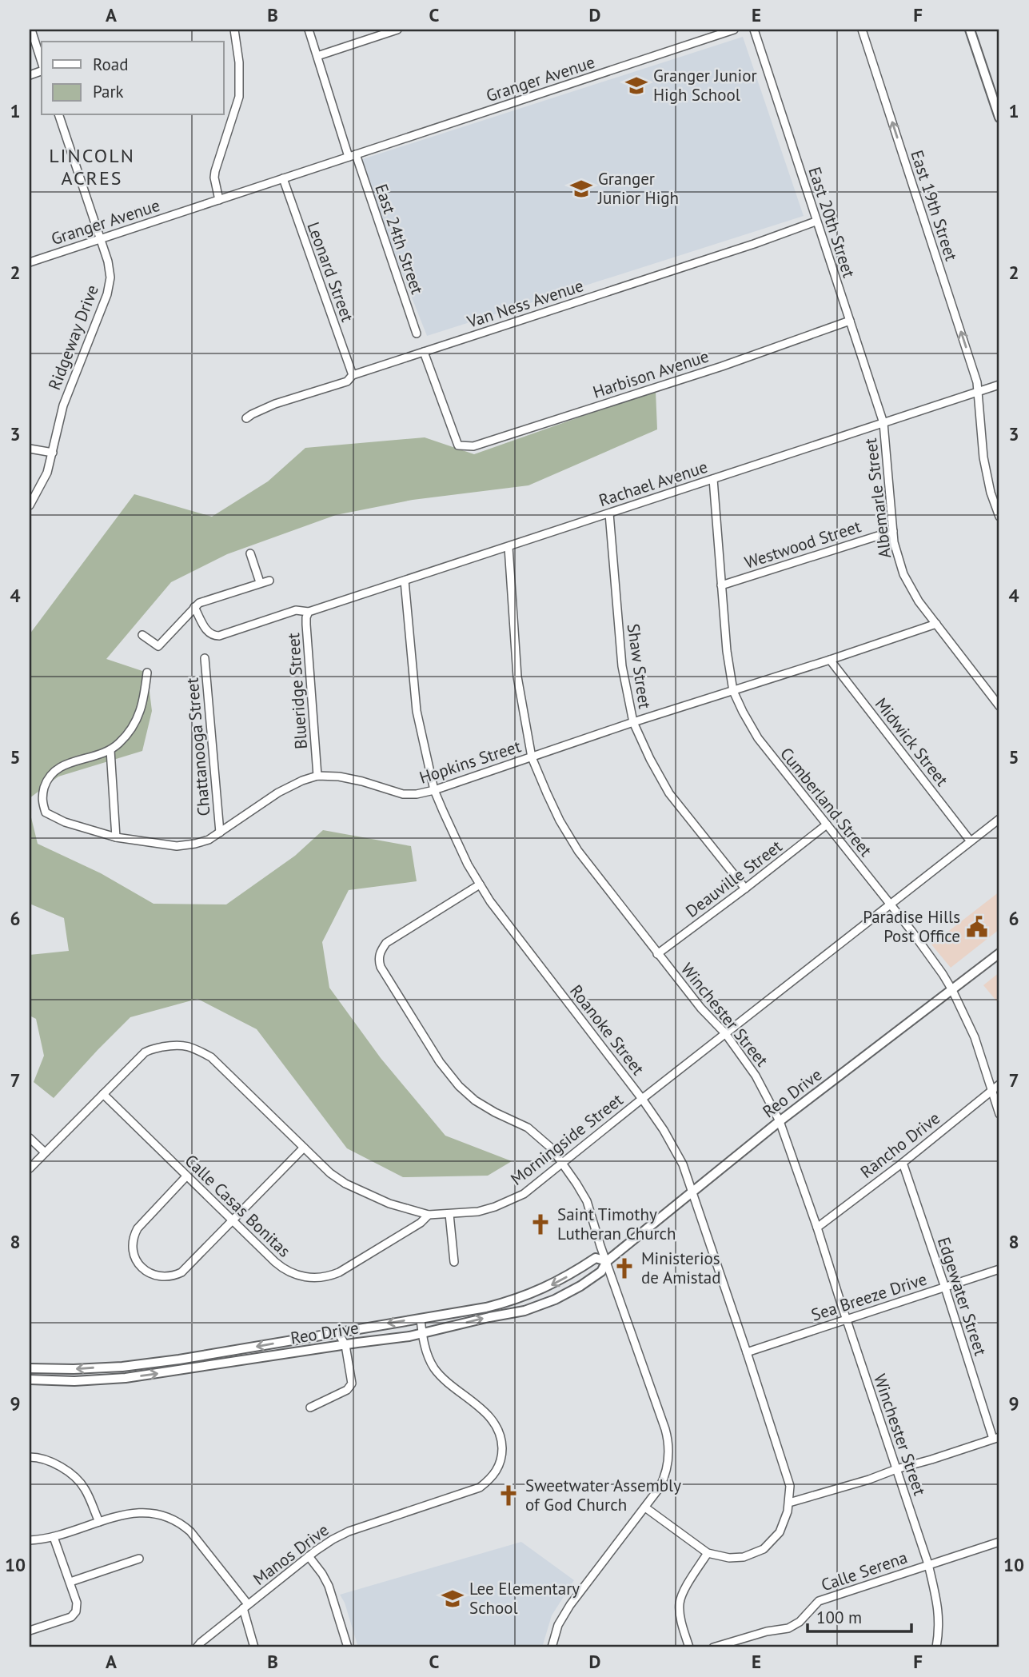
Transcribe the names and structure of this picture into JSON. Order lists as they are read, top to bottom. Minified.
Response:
{"streets":{"main road":["Reo Drive"],"street":["Granger Avenue","East 19th Street","East 20th Street","East 24th Street","Leonard Street","Van Ness Avenue","Ridgeway Drive","Harbison Avenue","Rachael Avenue","Albemarle Street","Westwood Street","Shaw Street","Blueridge Street","Midwick Street","Chattanooga Street","Hopkins Street","Cumberland Street","Deauville Street","Winchester Street","Roanoke Street","Morningside Street","Rancho Drive","Calle Casas Bonitas","Edgewater Street","Sea Breeze Drive","Manos Drive","Calle Serena"]},"crossings":[["Granger Avenue","East 24th Street"],["Granger Avenue","Leonard Street"],["Granger Avenue","Ridgeway Drive"],["East 19th Street","Rachael Avenue"],["East 20th Street","Van Ness Avenue"],["East 20th Street","Harbison Avenue"],["East 20th Street","Rachael Avenue"],["East 20th Street","Albemarle Street"],["Leonard Street","Van Ness Avenue"],["Van Ness Avenue","Harbison Avenue"],["Rachael Avenue","Albemarle Street"],["Rachael Avenue","Shaw Street"],["Rachael Avenue","Blueridge Street"],["Rachael Avenue","Cumberland Street"],["Rachael Avenue","Winchester Street"],["Rachael Avenue","Roanoke Street"],["Albemarle Street","Westwood Street"],["Albemarle Street","Hopkins Street"],["Westwood Street","Cumberland Street"],["Shaw Street","Hopkins Street"],["Shaw Street","Deauville Street"],["Blueridge Street","Hopkins Street"],["Midwick Street","Hopkins Street"],["Midwick Street","Morningside Street"],["Chattanooga Street","Hopkins Street"],["Hopkins Street","Cumberland Street"],["Hopkins Street","Winchester Street"],["Hopkins Street","Roanoke Street"],["Cumberland Street","Deauville Street"],["Cumberland Street","Reo Drive"],["Cumberland Street","Morningside Street"],["Cumberland Street","Rancho Drive"],["Deauville Street","Winchester Street"],["Winchester Street","Reo Drive"],["Winchester Street","Morningside Street"],["Winchester Street","Rancho Drive"],["Winchester Street","Sea Breeze Drive"],["Winchester Street","Calle Serena"],["Roanoke Street","Reo Drive"],["Roanoke Street","Morningside Street"],["Roanoke Street","Sea Breeze Drive"],["Reo Drive","Manos Drive"],["Morningside Street","Calle Casas Bonitas"],["Rancho Drive","Edgewater Street"],["Edgewater Street","Sea Breeze Drive"]],"one_way":["East 19th Street"],"districts":["LINCOLN ACRES"],"places":{"school or university":["Granger Junior High School","Granger Junior High","Lee Elementary School"],"public building":["Paradise Hills Post Office"],"church":["Saint Timothy Lutheran Church","Ministerios de Amistad","Sweetwater Assembly of God Church"]},"legend":["Road","Park"],"scale_bar":"100 m","grid":{"columns":["A","B","C","D","E","F"],"rows":["1","2","3","4","5","6","7","8","9","10"]}}
